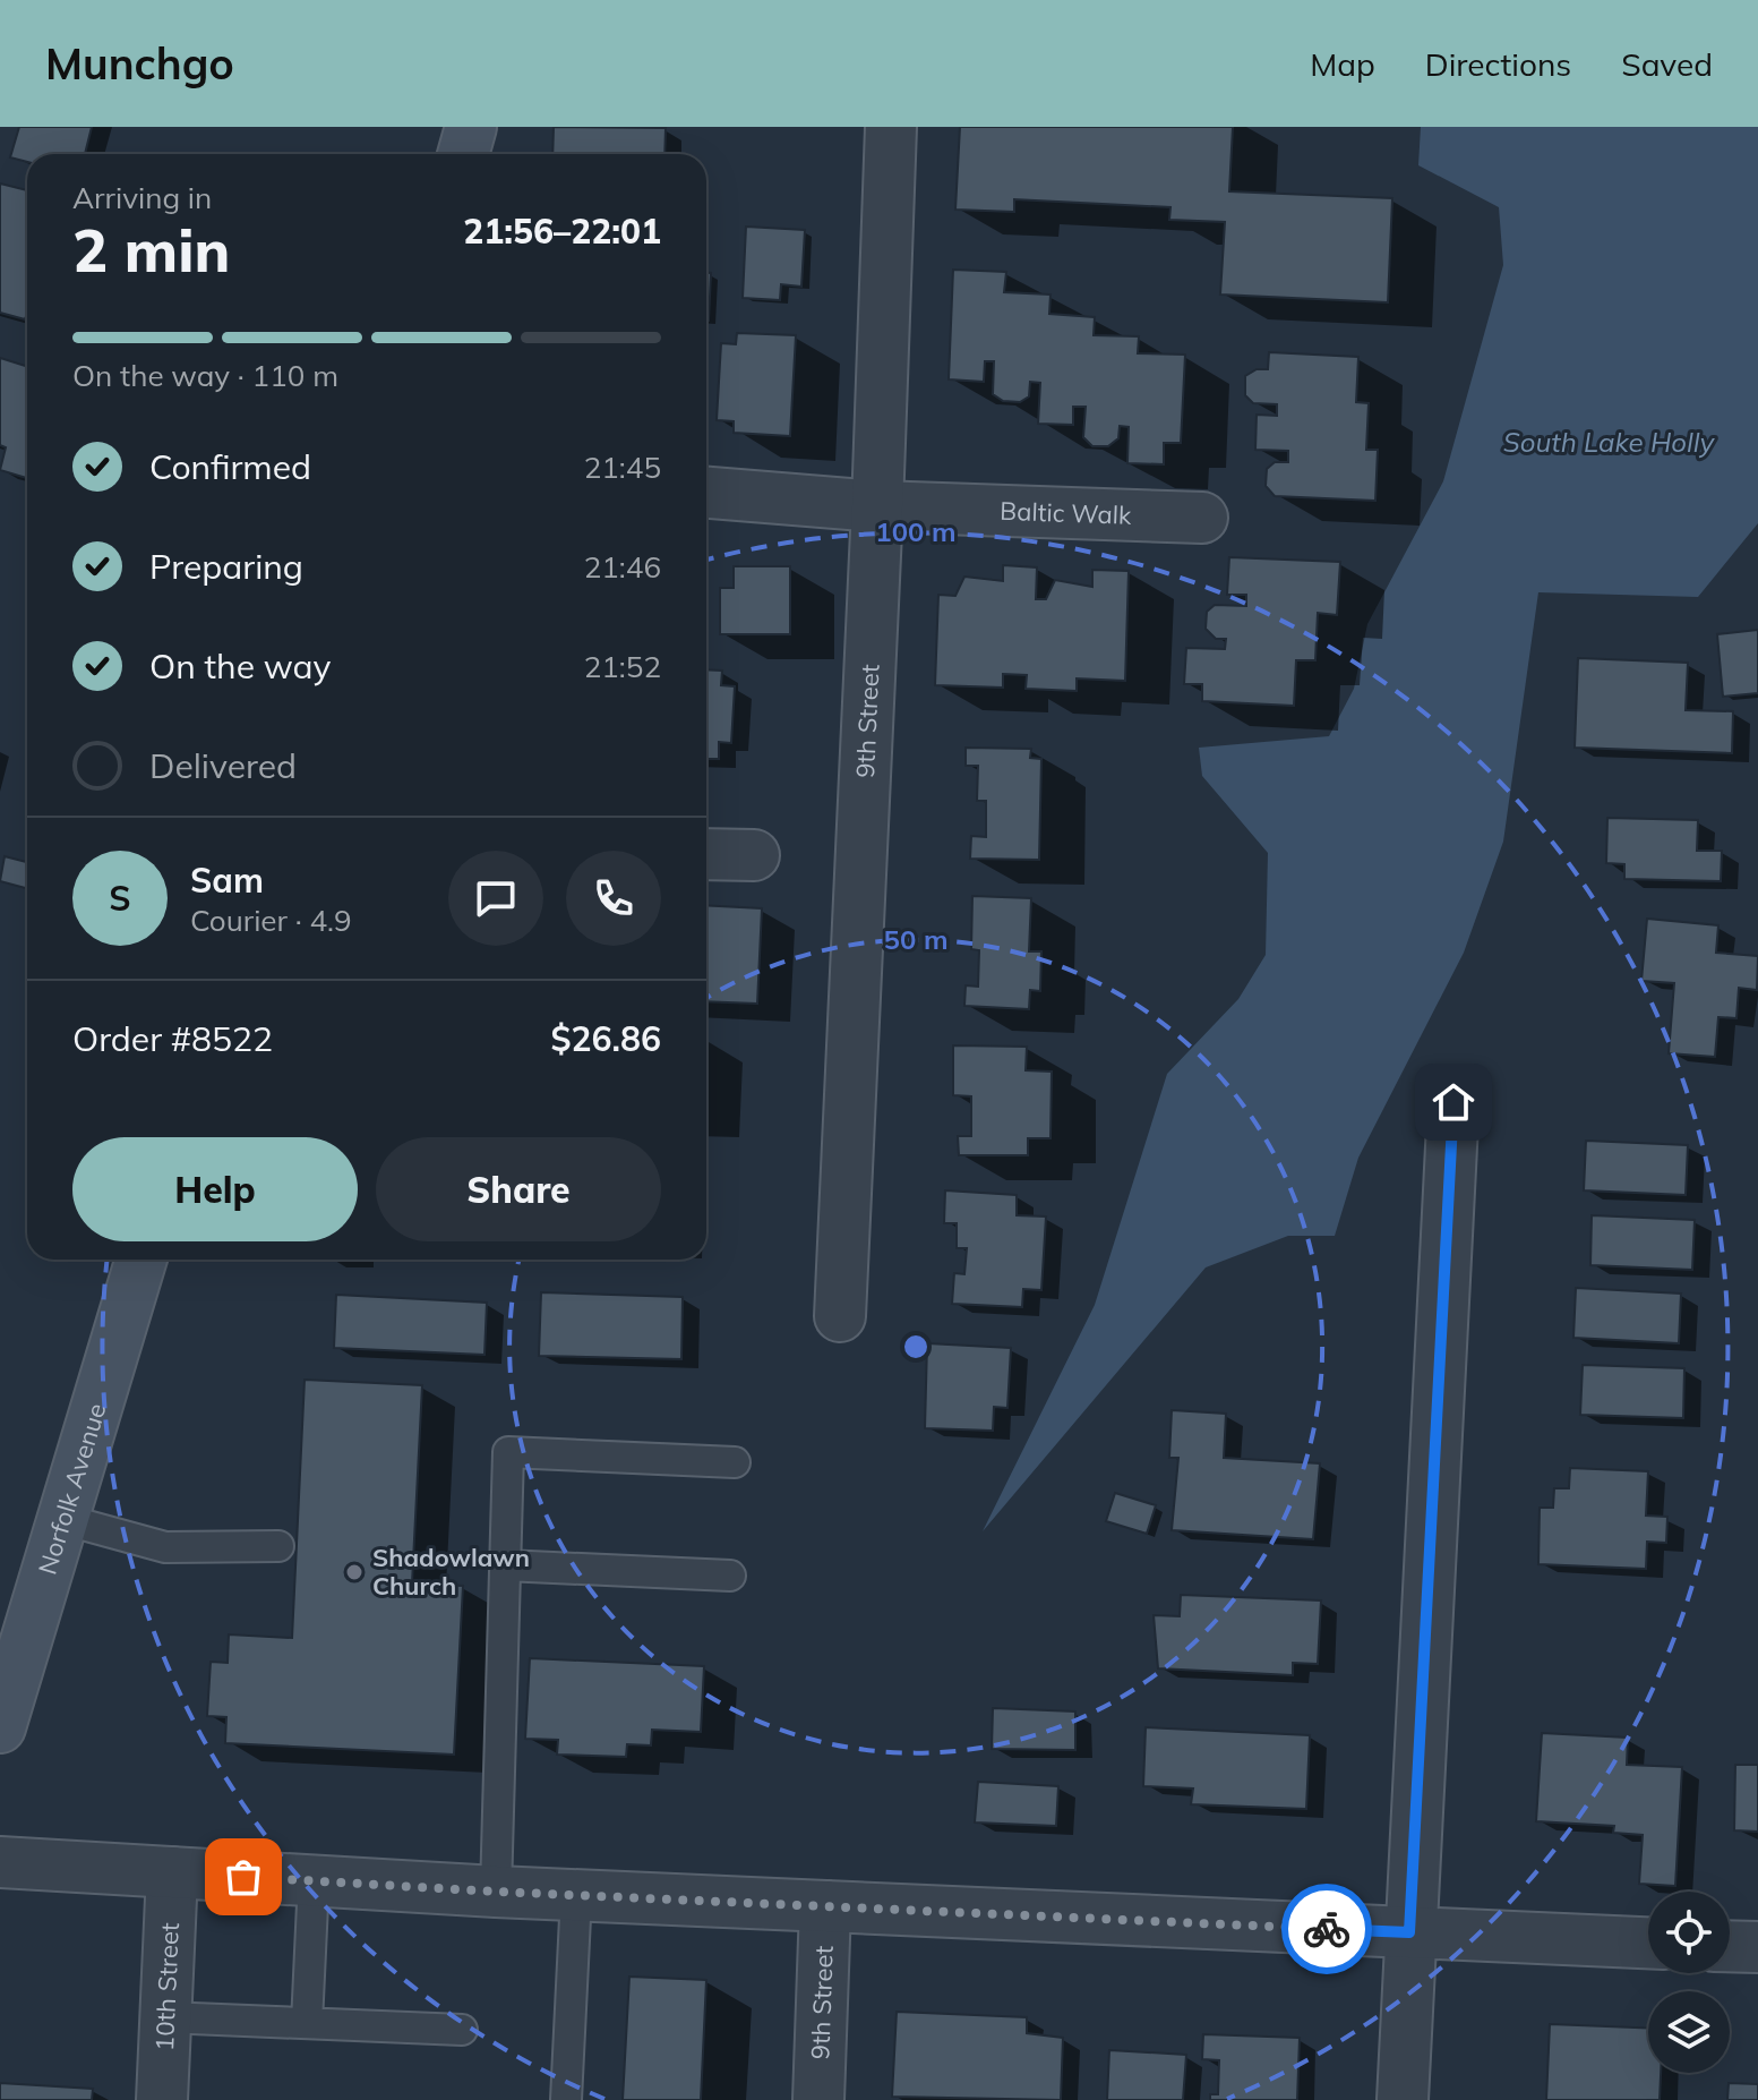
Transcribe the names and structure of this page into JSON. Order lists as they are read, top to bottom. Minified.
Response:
{"streets":{"main road":["Norfolk Avenue"],"street":["Baltic Walk","9th Street","10th Street"]},"crossings":[["Baltic Walk","9th Street"]],"water":["South Lake Holly"],"places":["Shadowlawn Church"],"page":{"header":"Munchgo","nav":["Map","Directions","Saved"],"heading":["2 min","Arriving in","21:56–22:01"],"panel":["Sam","Courier · 4.9","Order #8522","$26.86"],"bar":"On the way · 110 m","list":[["Confirmed","21:45"],["Preparing","21:46"],["On the way","21:52"],"Delivered"],"round":"S","buttons":["Help","Share"]},"rings":["100 m","50 m"]}
